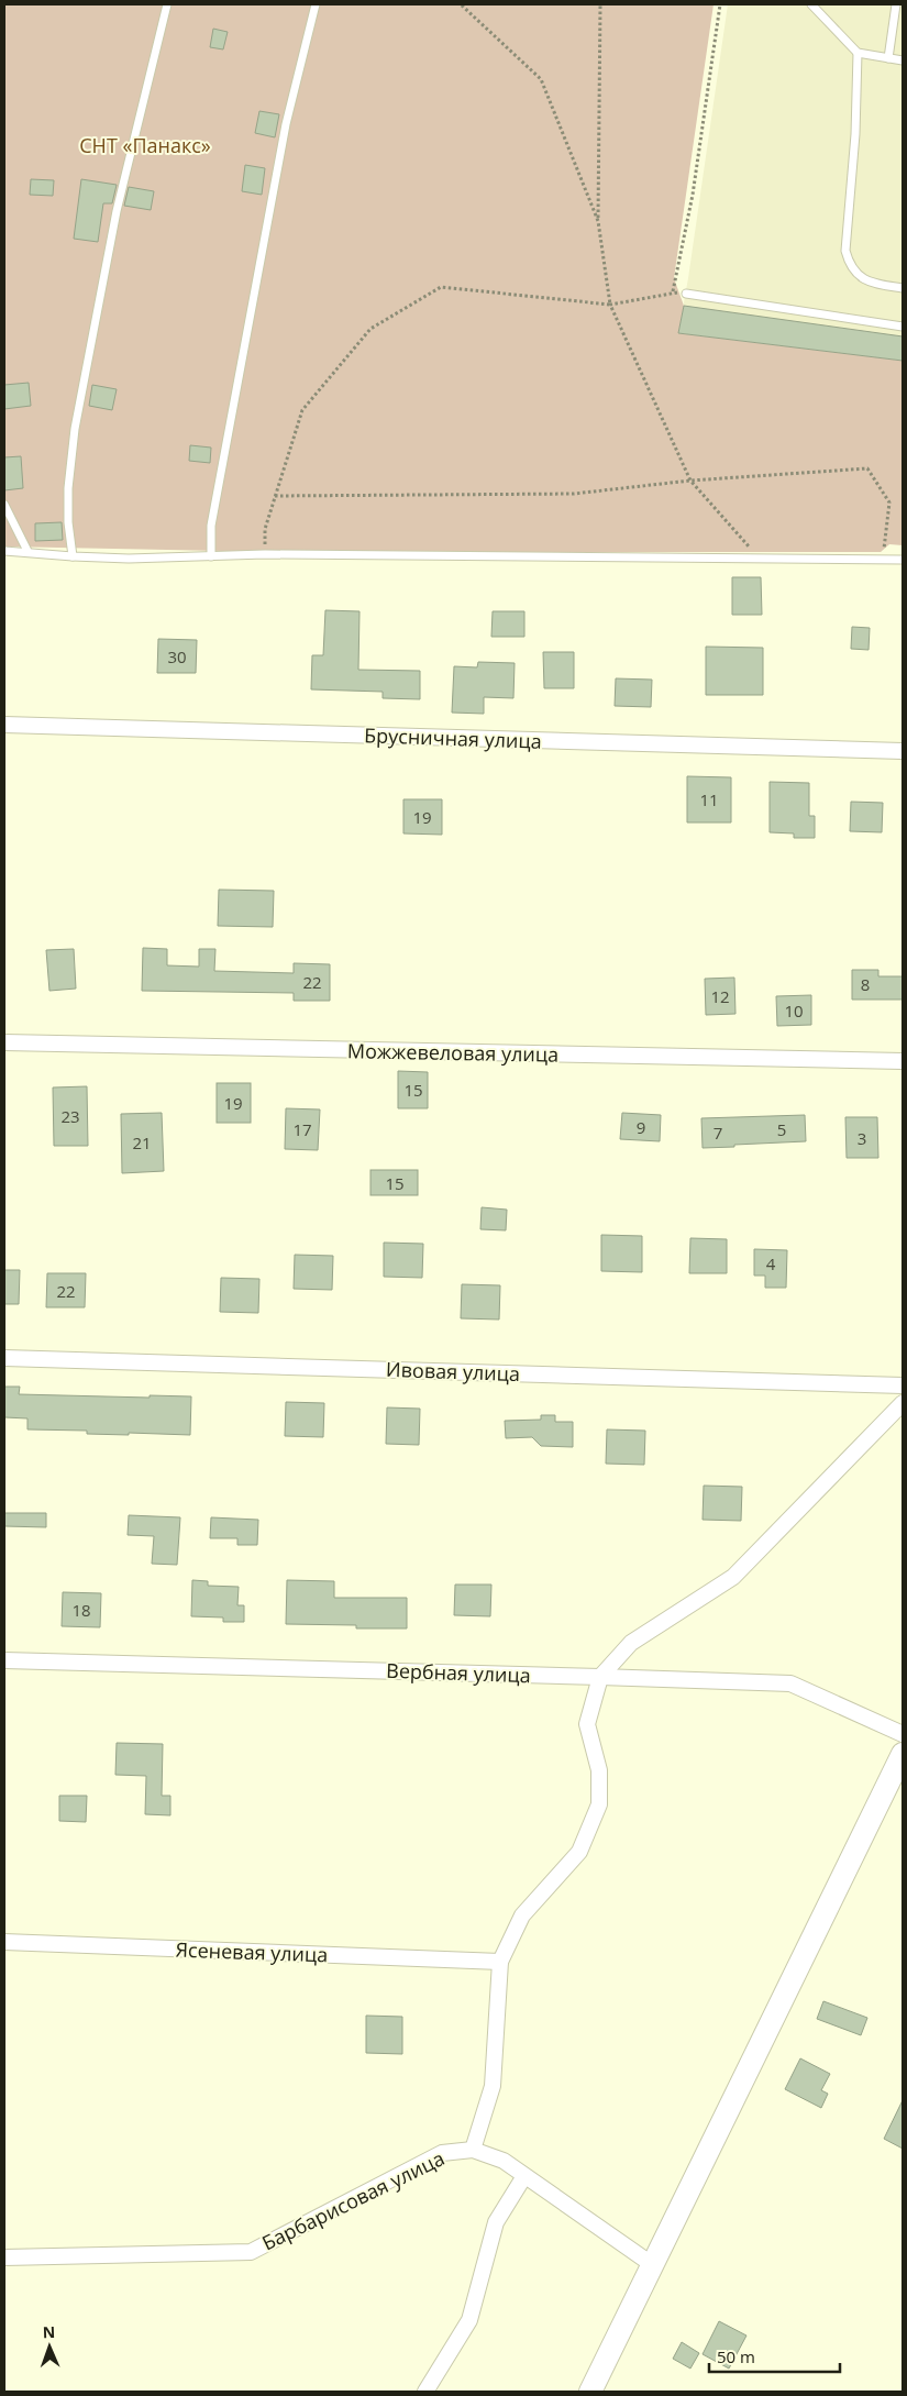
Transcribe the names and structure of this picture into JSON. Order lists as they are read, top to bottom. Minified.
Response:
{"streets":{"street":["Брусничная улица","Можжевеловая улица","Ивовая улица","Вербная улица","Ясеневая улица","Барбарисовая улица"]},"parks":["СНТ «Панакс»"],"house_numbers":["30","11","19","22","8","12","10","15","19","23","9","17","5","7","3","21","15","4","22","18"],"scale_bar":"50 m","north":"top"}
